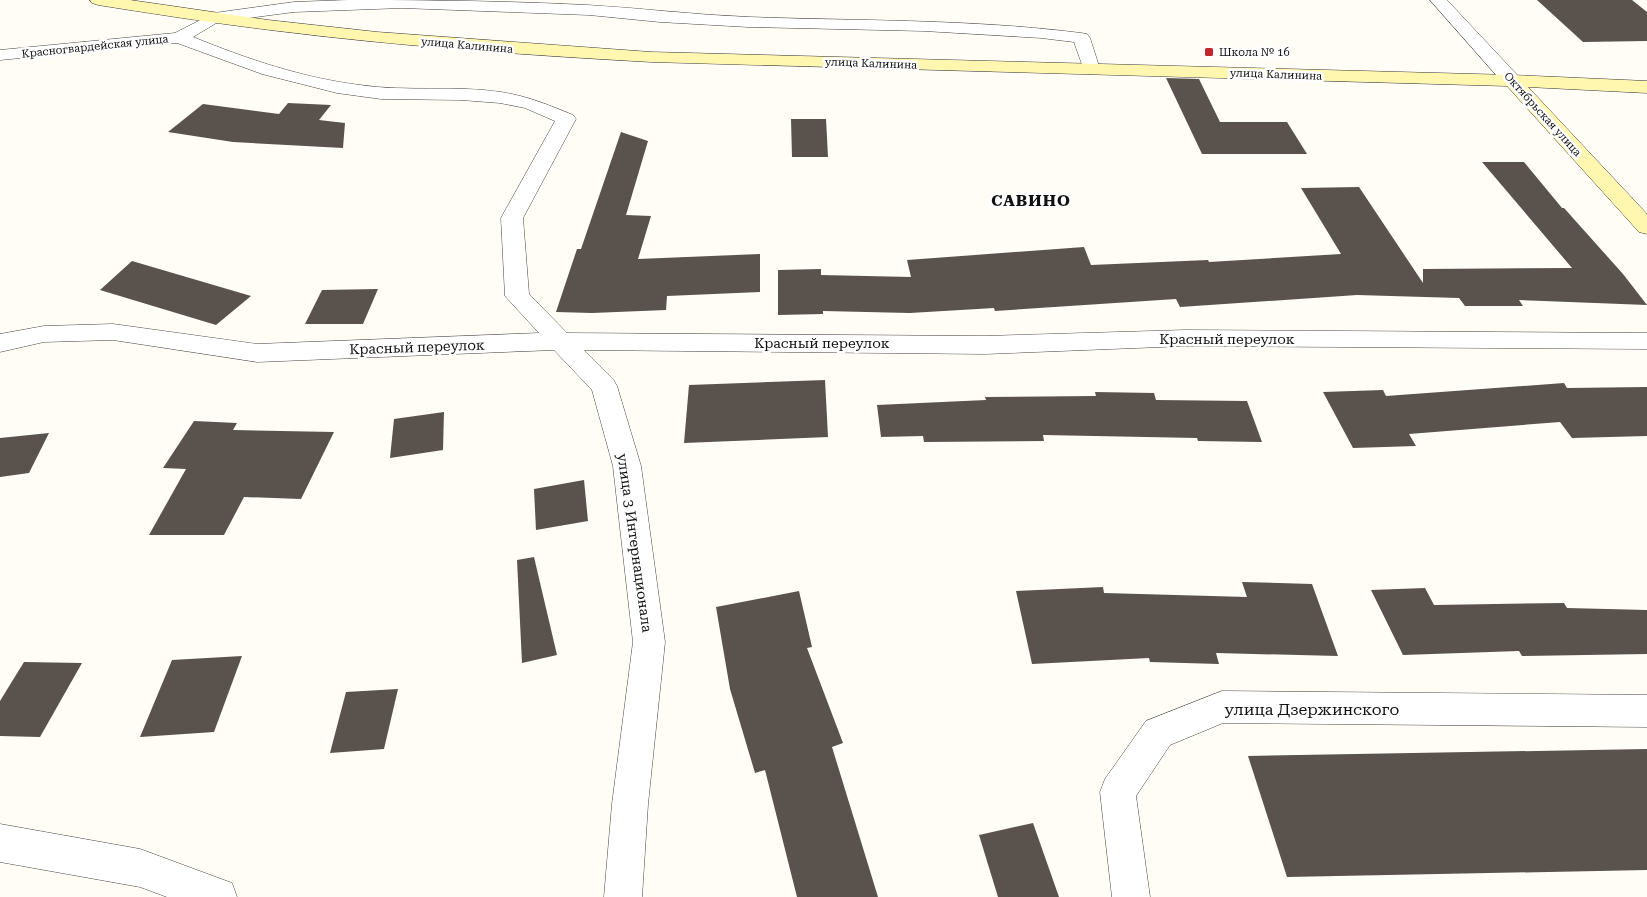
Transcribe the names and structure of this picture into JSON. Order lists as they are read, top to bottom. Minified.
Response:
{"streets":{"main road":["улица Калинина","Октябрьская улица"],"street":["Красногвардейская улица","Красный переулок","улица 3 Интернационала","улица Дзержинского"]},"crossings":[["улица Калинина","Красногвардейская улица"],["улица Калинина","Октябрьская улица"],["Красногвардейская улица","улица 3 Интернационала"],["Красный переулок","улица 3 Интернационала"]],"districts":["САВИНО"],"places":{"transit":["Школа № 16"]}}
